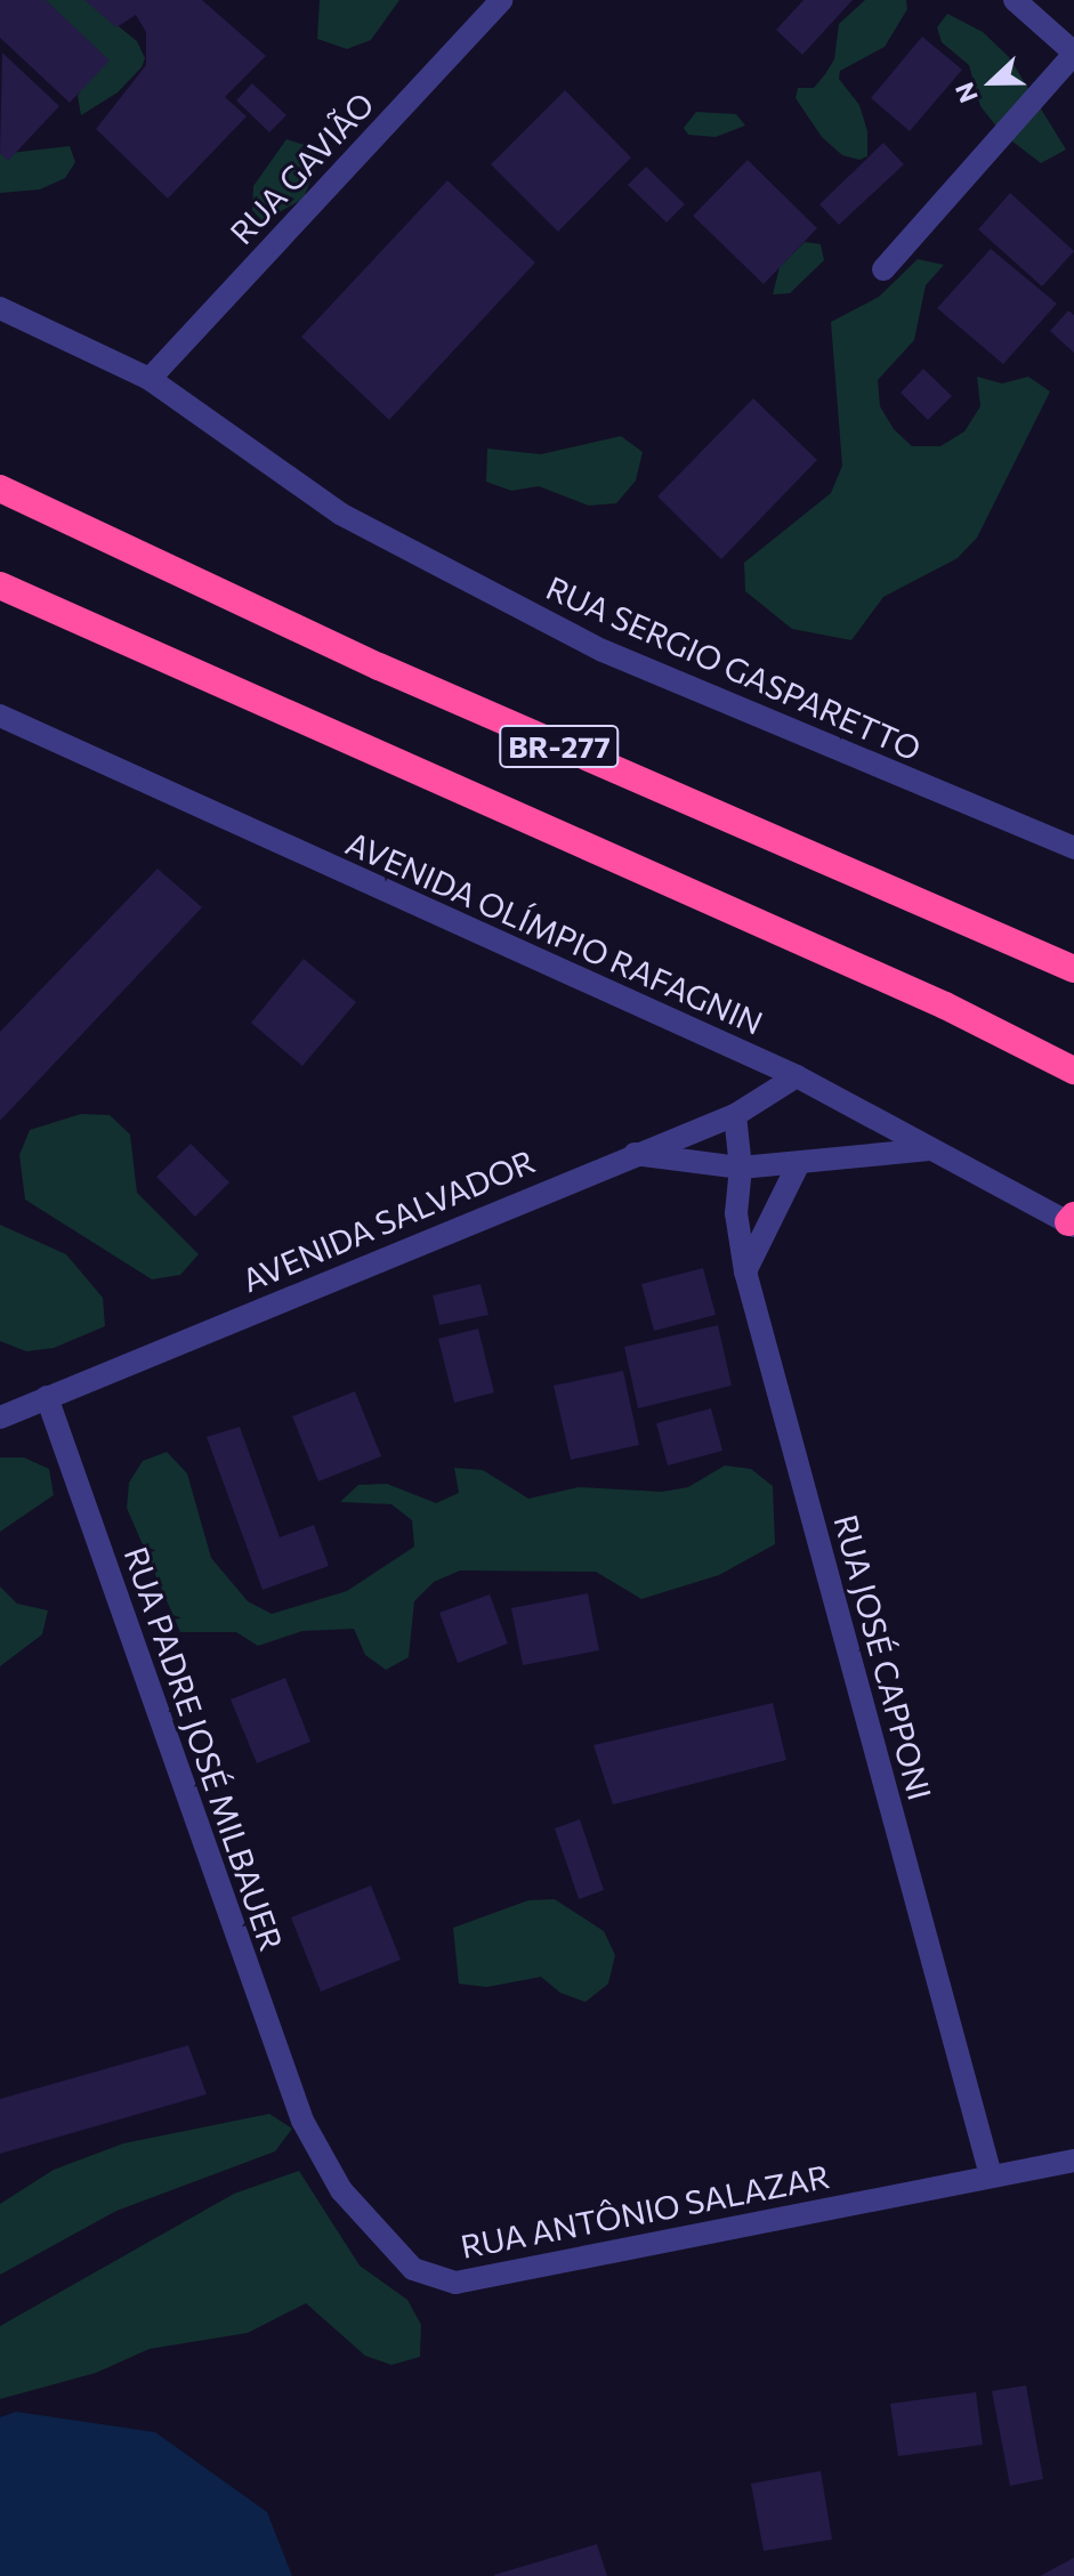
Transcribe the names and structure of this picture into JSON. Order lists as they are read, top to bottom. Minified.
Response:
{"streets":{"highway":["BR-277"],"street":["RUA GAVIÃO","RUA SERGIO GASPARETTO","AVENIDA OLÍMPIO RAFAGNIN","AVENIDA SALVADOR","RUA JOSÉ CAPPONI","RUA PADRE JOSÉ MILBAUER","RUA ANTÔNIO SALAZAR"]},"crossings":[["RUA GAVIÃO","RUA SERGIO GASPARETTO"],["AVENIDA OLÍMPIO RAFAGNIN","AVENIDA SALVADOR"],["AVENIDA SALVADOR","RUA JOSÉ CAPPONI"],["AVENIDA SALVADOR","RUA PADRE JOSÉ MILBAUER"],["RUA JOSÉ CAPPONI","RUA ANTÔNIO SALAZAR"],["RUA PADRE JOSÉ MILBAUER","RUA ANTÔNIO SALAZAR"]],"north":"left"}
